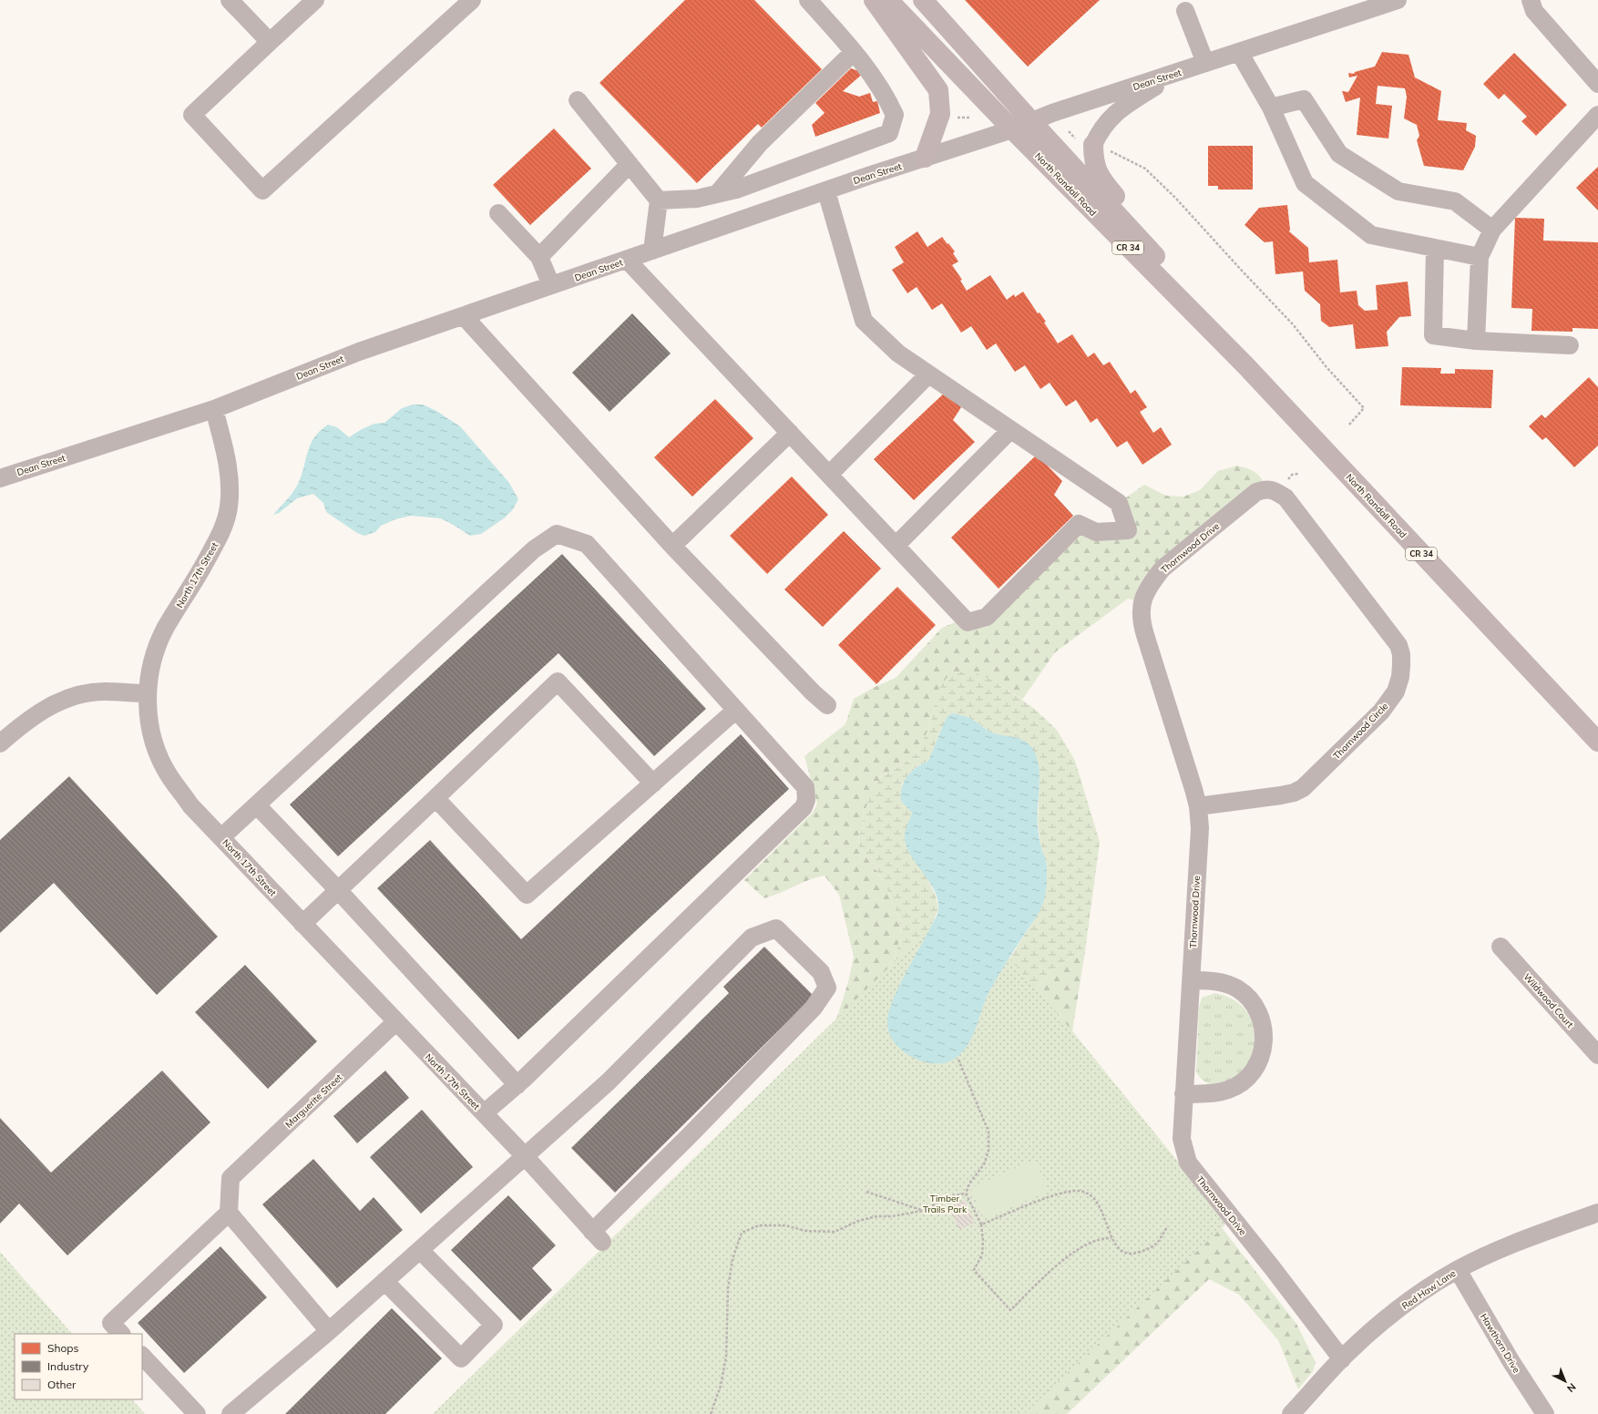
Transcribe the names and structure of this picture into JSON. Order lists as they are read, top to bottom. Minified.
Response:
{"streets":{"main road":["North Randall Road","CR 34"],"street":["Dean Street","Thornwood Drive","North 17th Street","Thornwood Circle","Wildwood Court","Marguerite Street","Red Haw Lane","Hawthorn Drive"]},"crossings":[["Dean Street","North Randall Road"],["Dean Street","North 17th Street"],["Thornwood Drive","Thornwood Circle"],["Thornwood Drive","Red Haw Lane"],["North 17th Street","Marguerite Street"],["Red Haw Lane","Hawthorn Drive"]],"parks":["Timber Trails Park"],"legend":["Shops","Industry","Other"],"north":"bottom right"}
